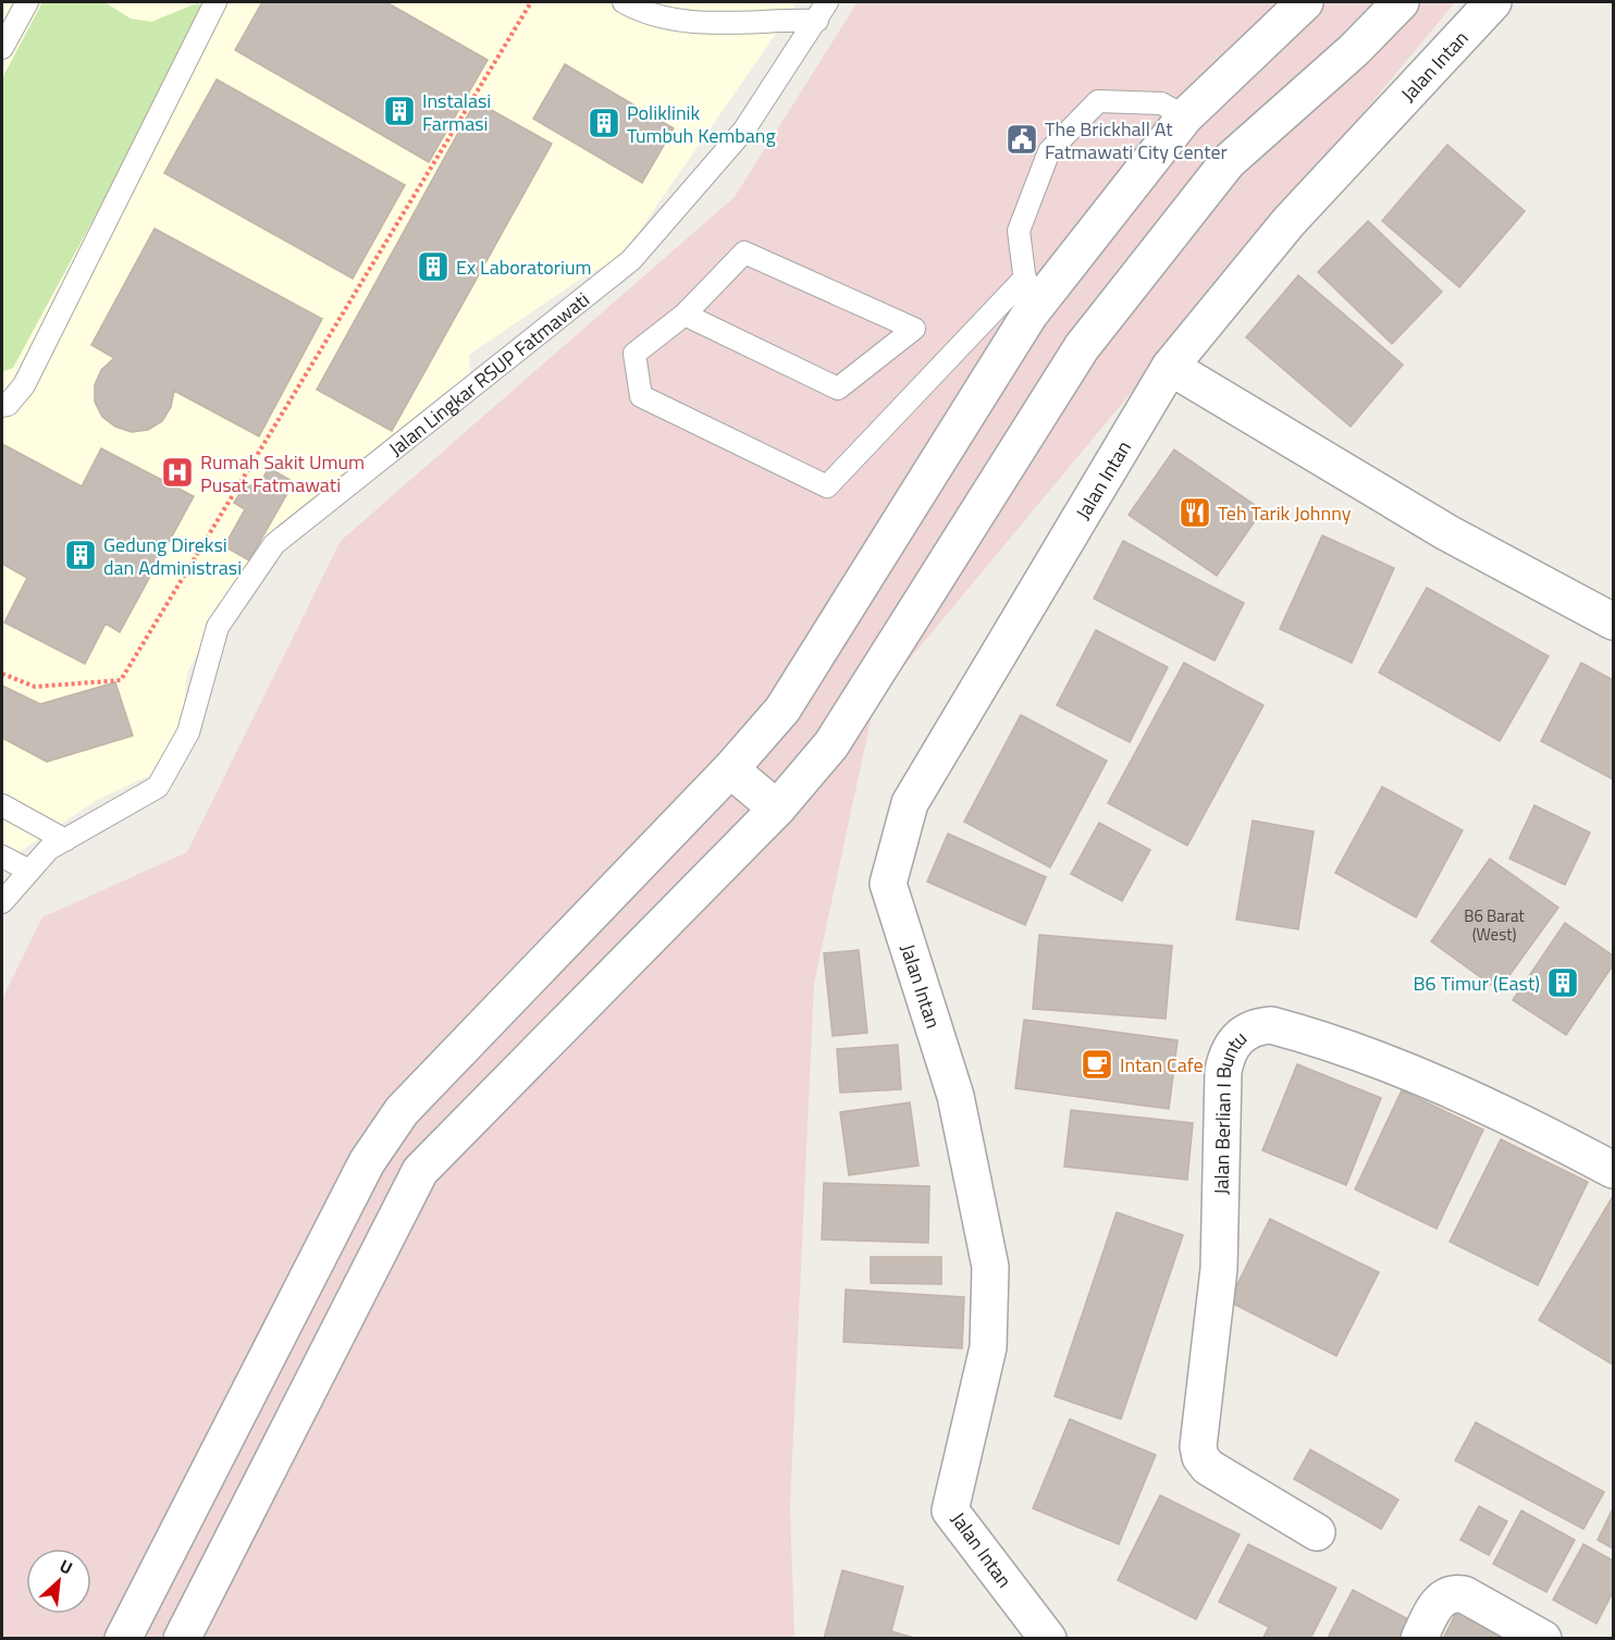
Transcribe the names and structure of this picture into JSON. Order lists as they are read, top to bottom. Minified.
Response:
{"streets":{"street":["Jalan Intan","Jalan Berlian I Buntu"],"lane":["Jalan Lingkar RSUP Fatmawati"]},"places":{"building":["Instalasi Farmasi","Poliklinik Tumbuh Kembang","Ex Laboratorium","Gedung Direksi dan Administrasi","B6 Timur (East)"],"public building":["The Brickhall At Fatmawati City Center"],"hospital":["Rumah Sakit Umum Pusat Fatmawati"],"restaurant":["Teh Tarik Johnny"],"cafe":["Intan Cafe"]},"house_numbers":["B6 Barat (West)"],"north":"top right"}
